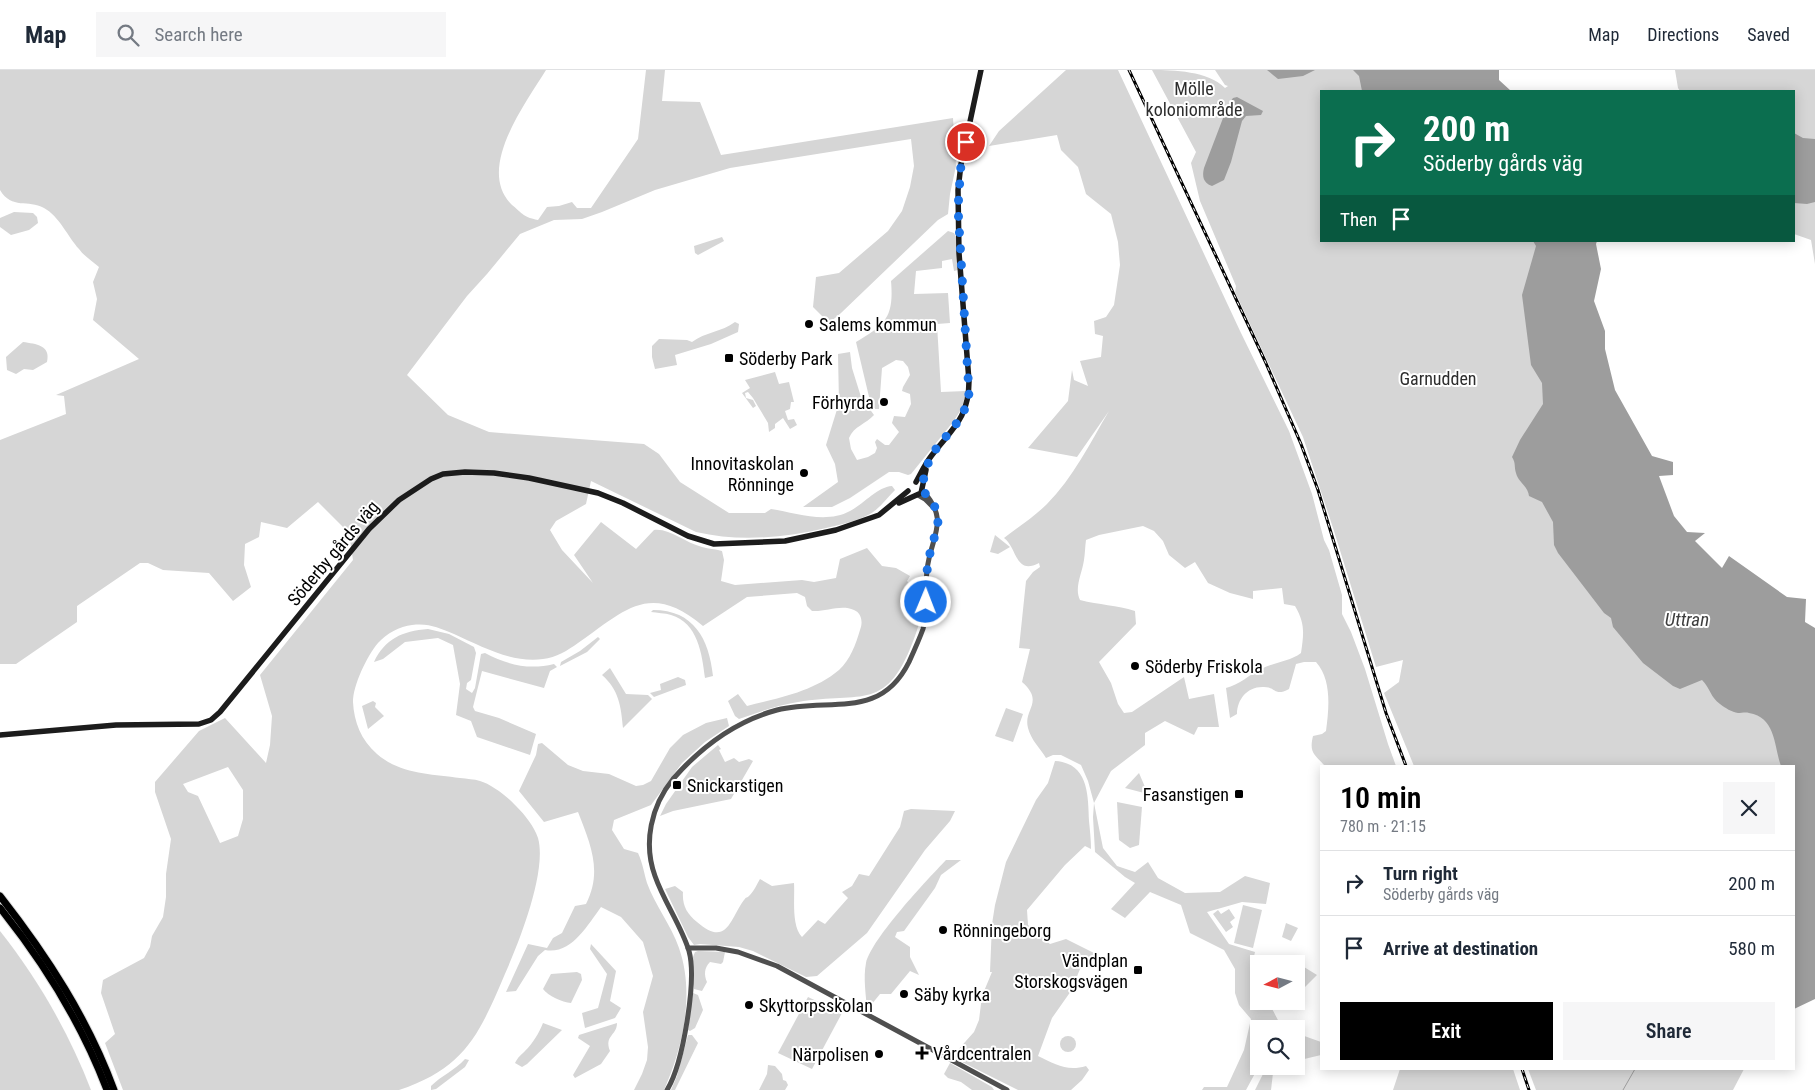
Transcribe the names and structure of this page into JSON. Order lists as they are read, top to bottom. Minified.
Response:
{"streets":{"main road":["Söderby gårds väg"]},"water":["Uttran"],"parks":["Mölle koloniområde","Garnudden"],"places":{"other":["Salems kommun","Förhyrda","Innovitaskolan Rönninge","Söderby Friskola","Rönningeborg","Säby kyrka","Skyttorpsskolan","Närpolisen"],"transit":["Söderby Park","Snickarstigen","Fasanstigen","Vändplan Storskogsvägen"],"health":["Vårdcentralen"]},"north":"left","page":{"header":"Map","search":"Search here","nav":["Map","Directions","Saved"],"turn":["200 m","Söderby gårds väg"],"then":"Then","heading":["10 min","780 m · 21:15"],"list":[{"name":"Turn right","note":"Söderby gårds väg","value":"200 m"},{"name":"Arrive at destination","value":"580 m"}],"buttons":["Exit","Share"]}}
